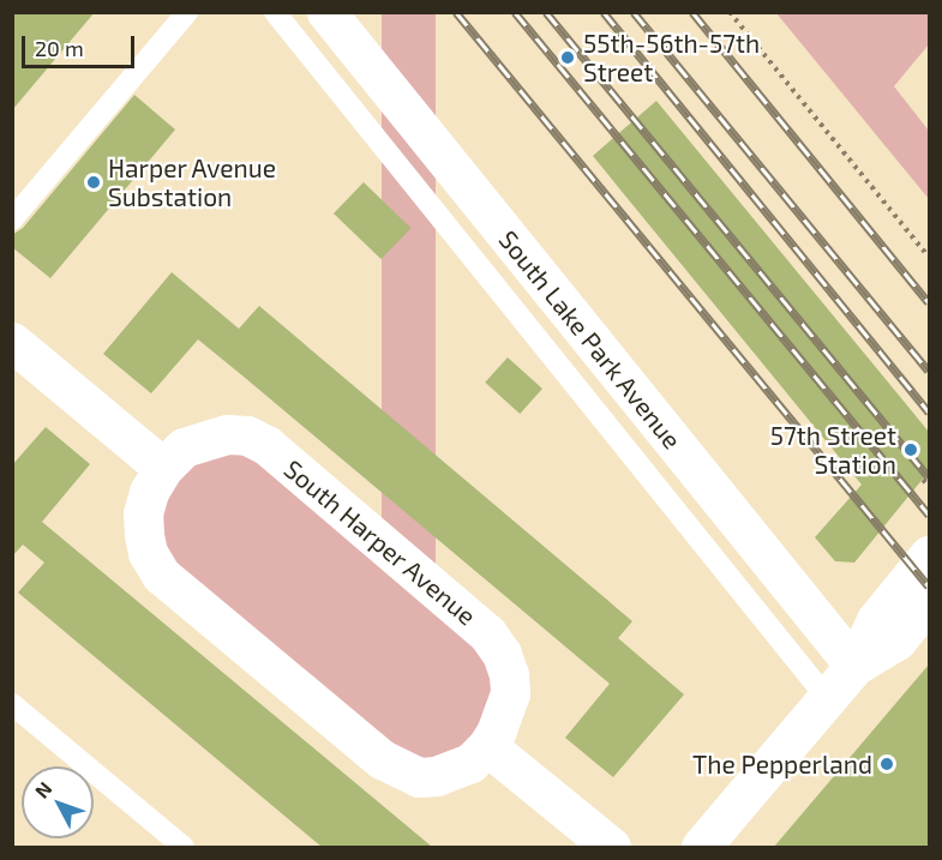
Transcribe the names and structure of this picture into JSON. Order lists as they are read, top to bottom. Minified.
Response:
{"streets":{"street":["South Lake Park Avenue","South Harper Avenue"]},"places":["55th-56th-57th Street","Harper Avenue Substation","57th Street Station","The Pepperland"],"scale_bar":"20 m","north":"top left"}
